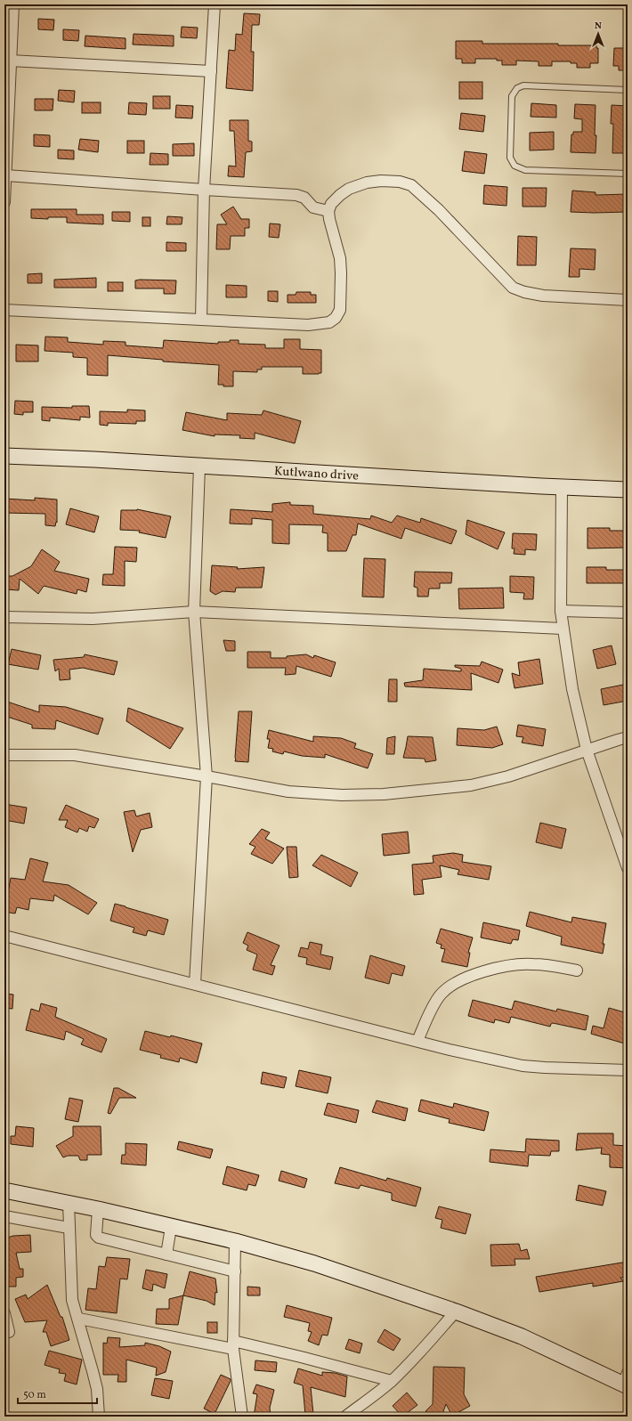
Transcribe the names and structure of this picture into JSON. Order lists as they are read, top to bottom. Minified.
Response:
{"streets":{"street":["Kutlwano drive"]},"scale_bar":"50 m","north":"top"}
